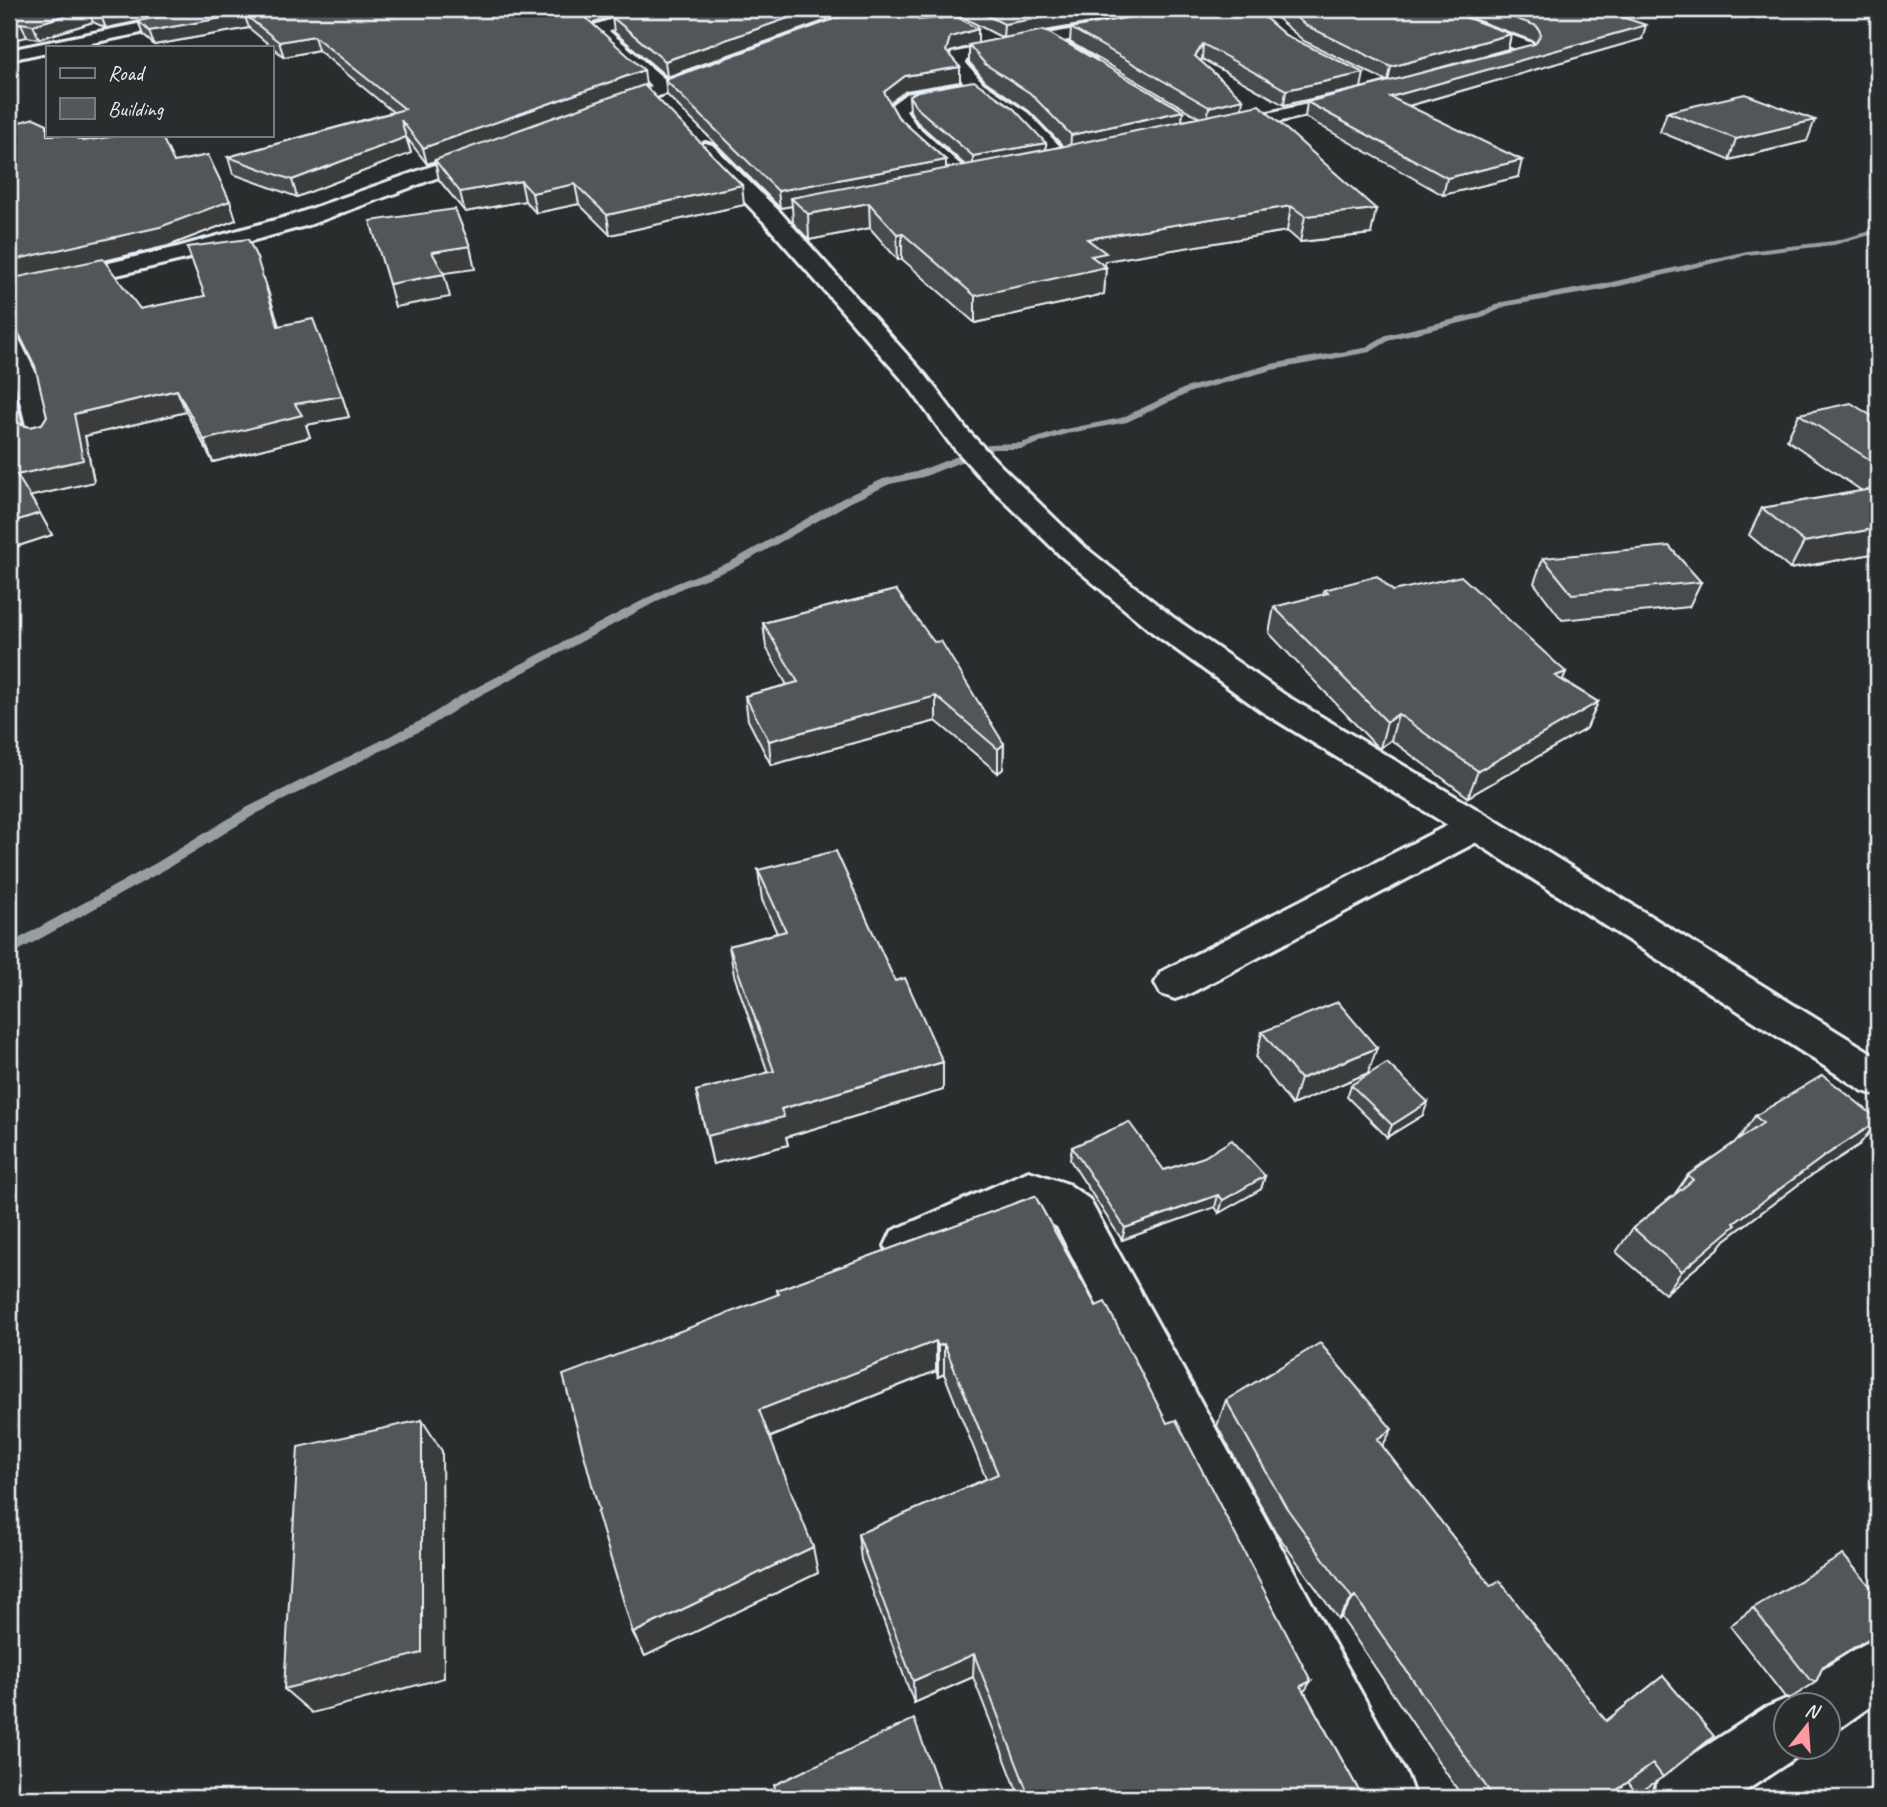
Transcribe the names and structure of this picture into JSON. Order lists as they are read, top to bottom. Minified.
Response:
{"legend":["Road","Building"],"north":"top"}
